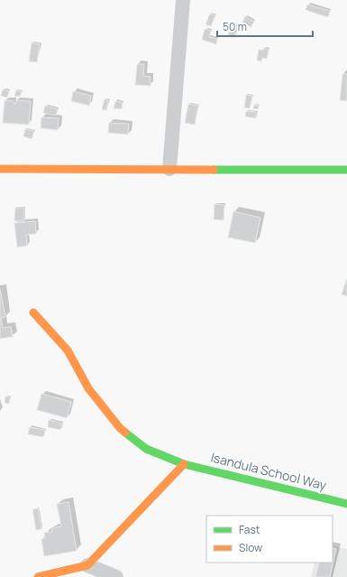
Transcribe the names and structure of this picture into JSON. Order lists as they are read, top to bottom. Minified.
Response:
{"streets":{"street":["Isandula School Way"]},"legend":["Fast","Slow"],"scale_bar":"50 m"}
